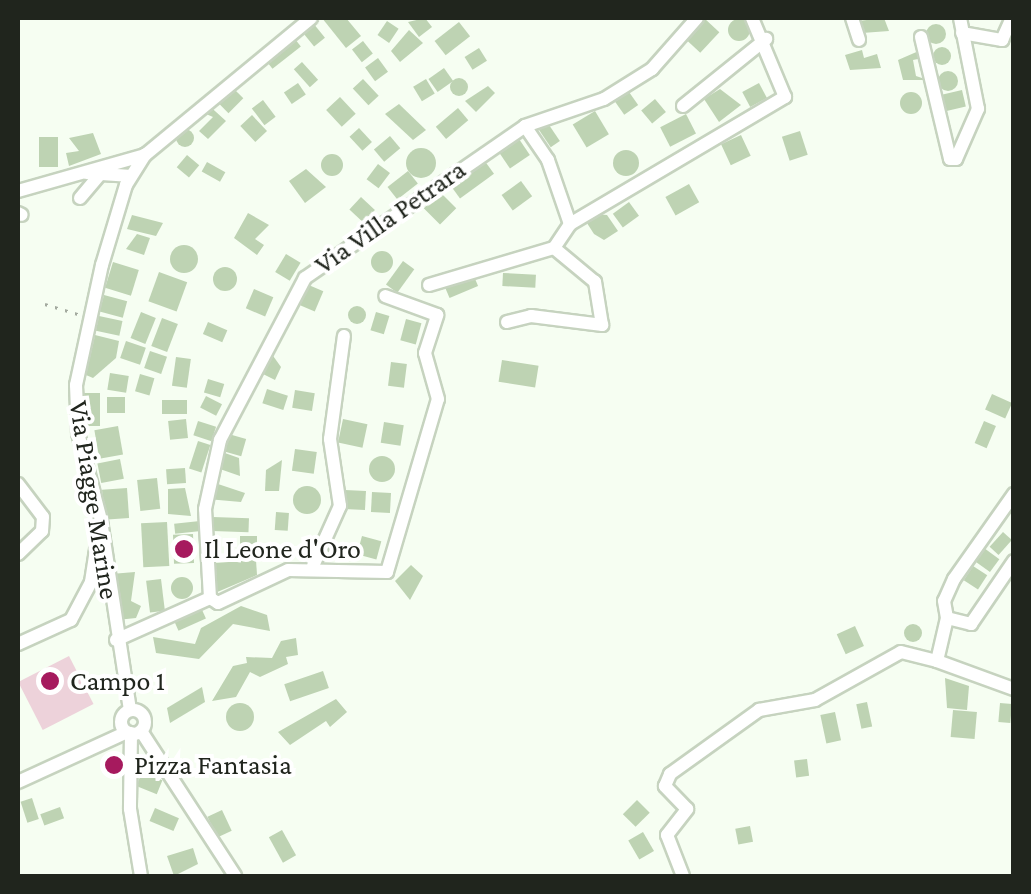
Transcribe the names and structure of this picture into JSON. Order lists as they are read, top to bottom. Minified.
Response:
{"streets":{"street":["Via Villa Petrara","Via Piagge Marine"]},"places":["Il Leone d'Oro","Campo 1","Pizza Fantasia"]}
